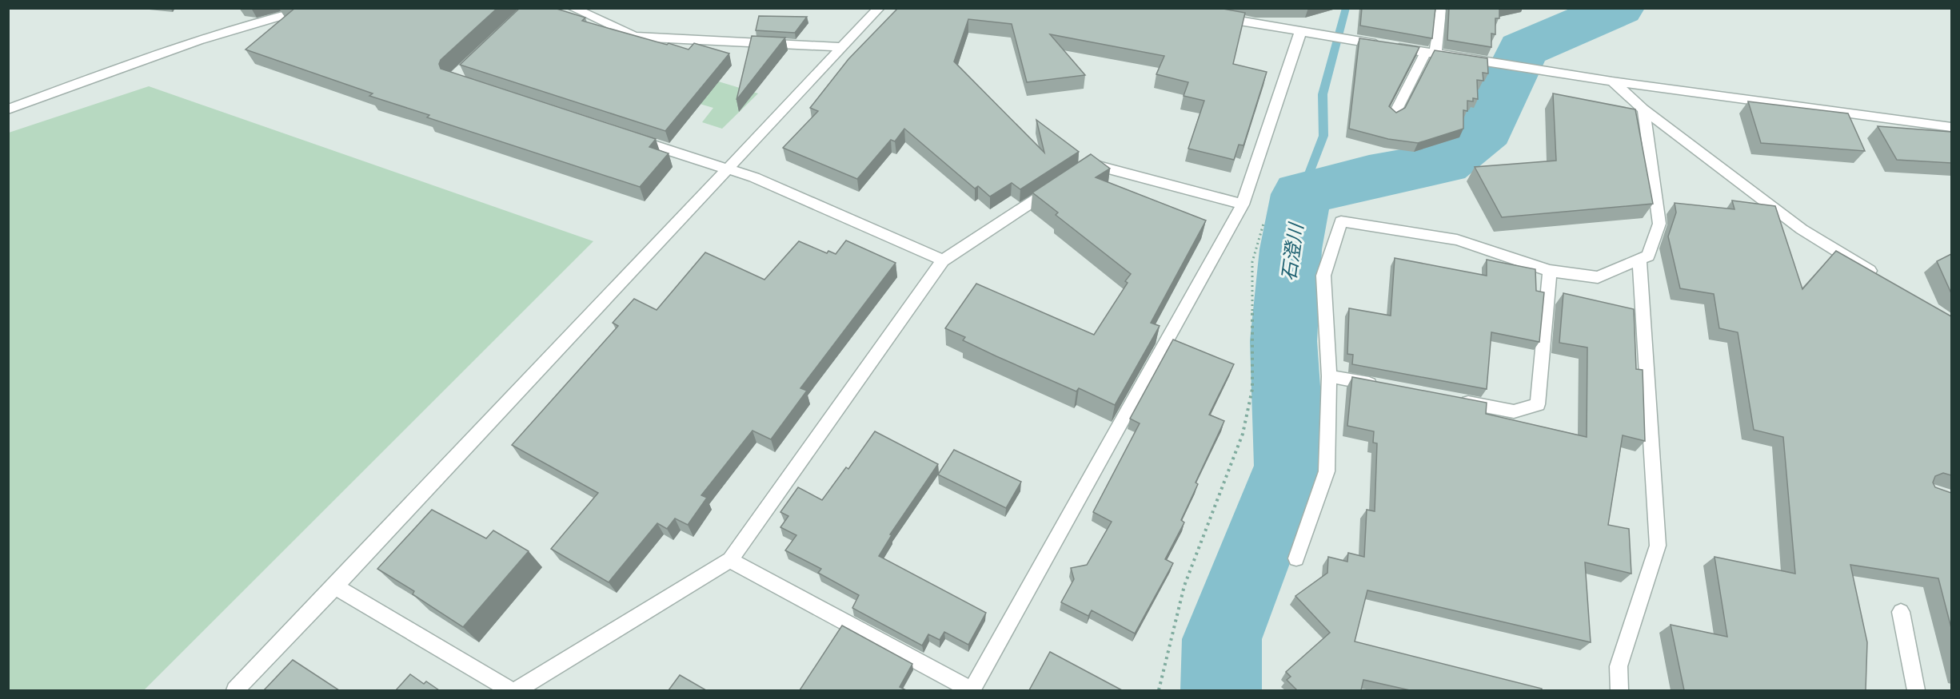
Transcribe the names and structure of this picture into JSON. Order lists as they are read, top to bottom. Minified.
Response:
{"water":["石澄川"]}
